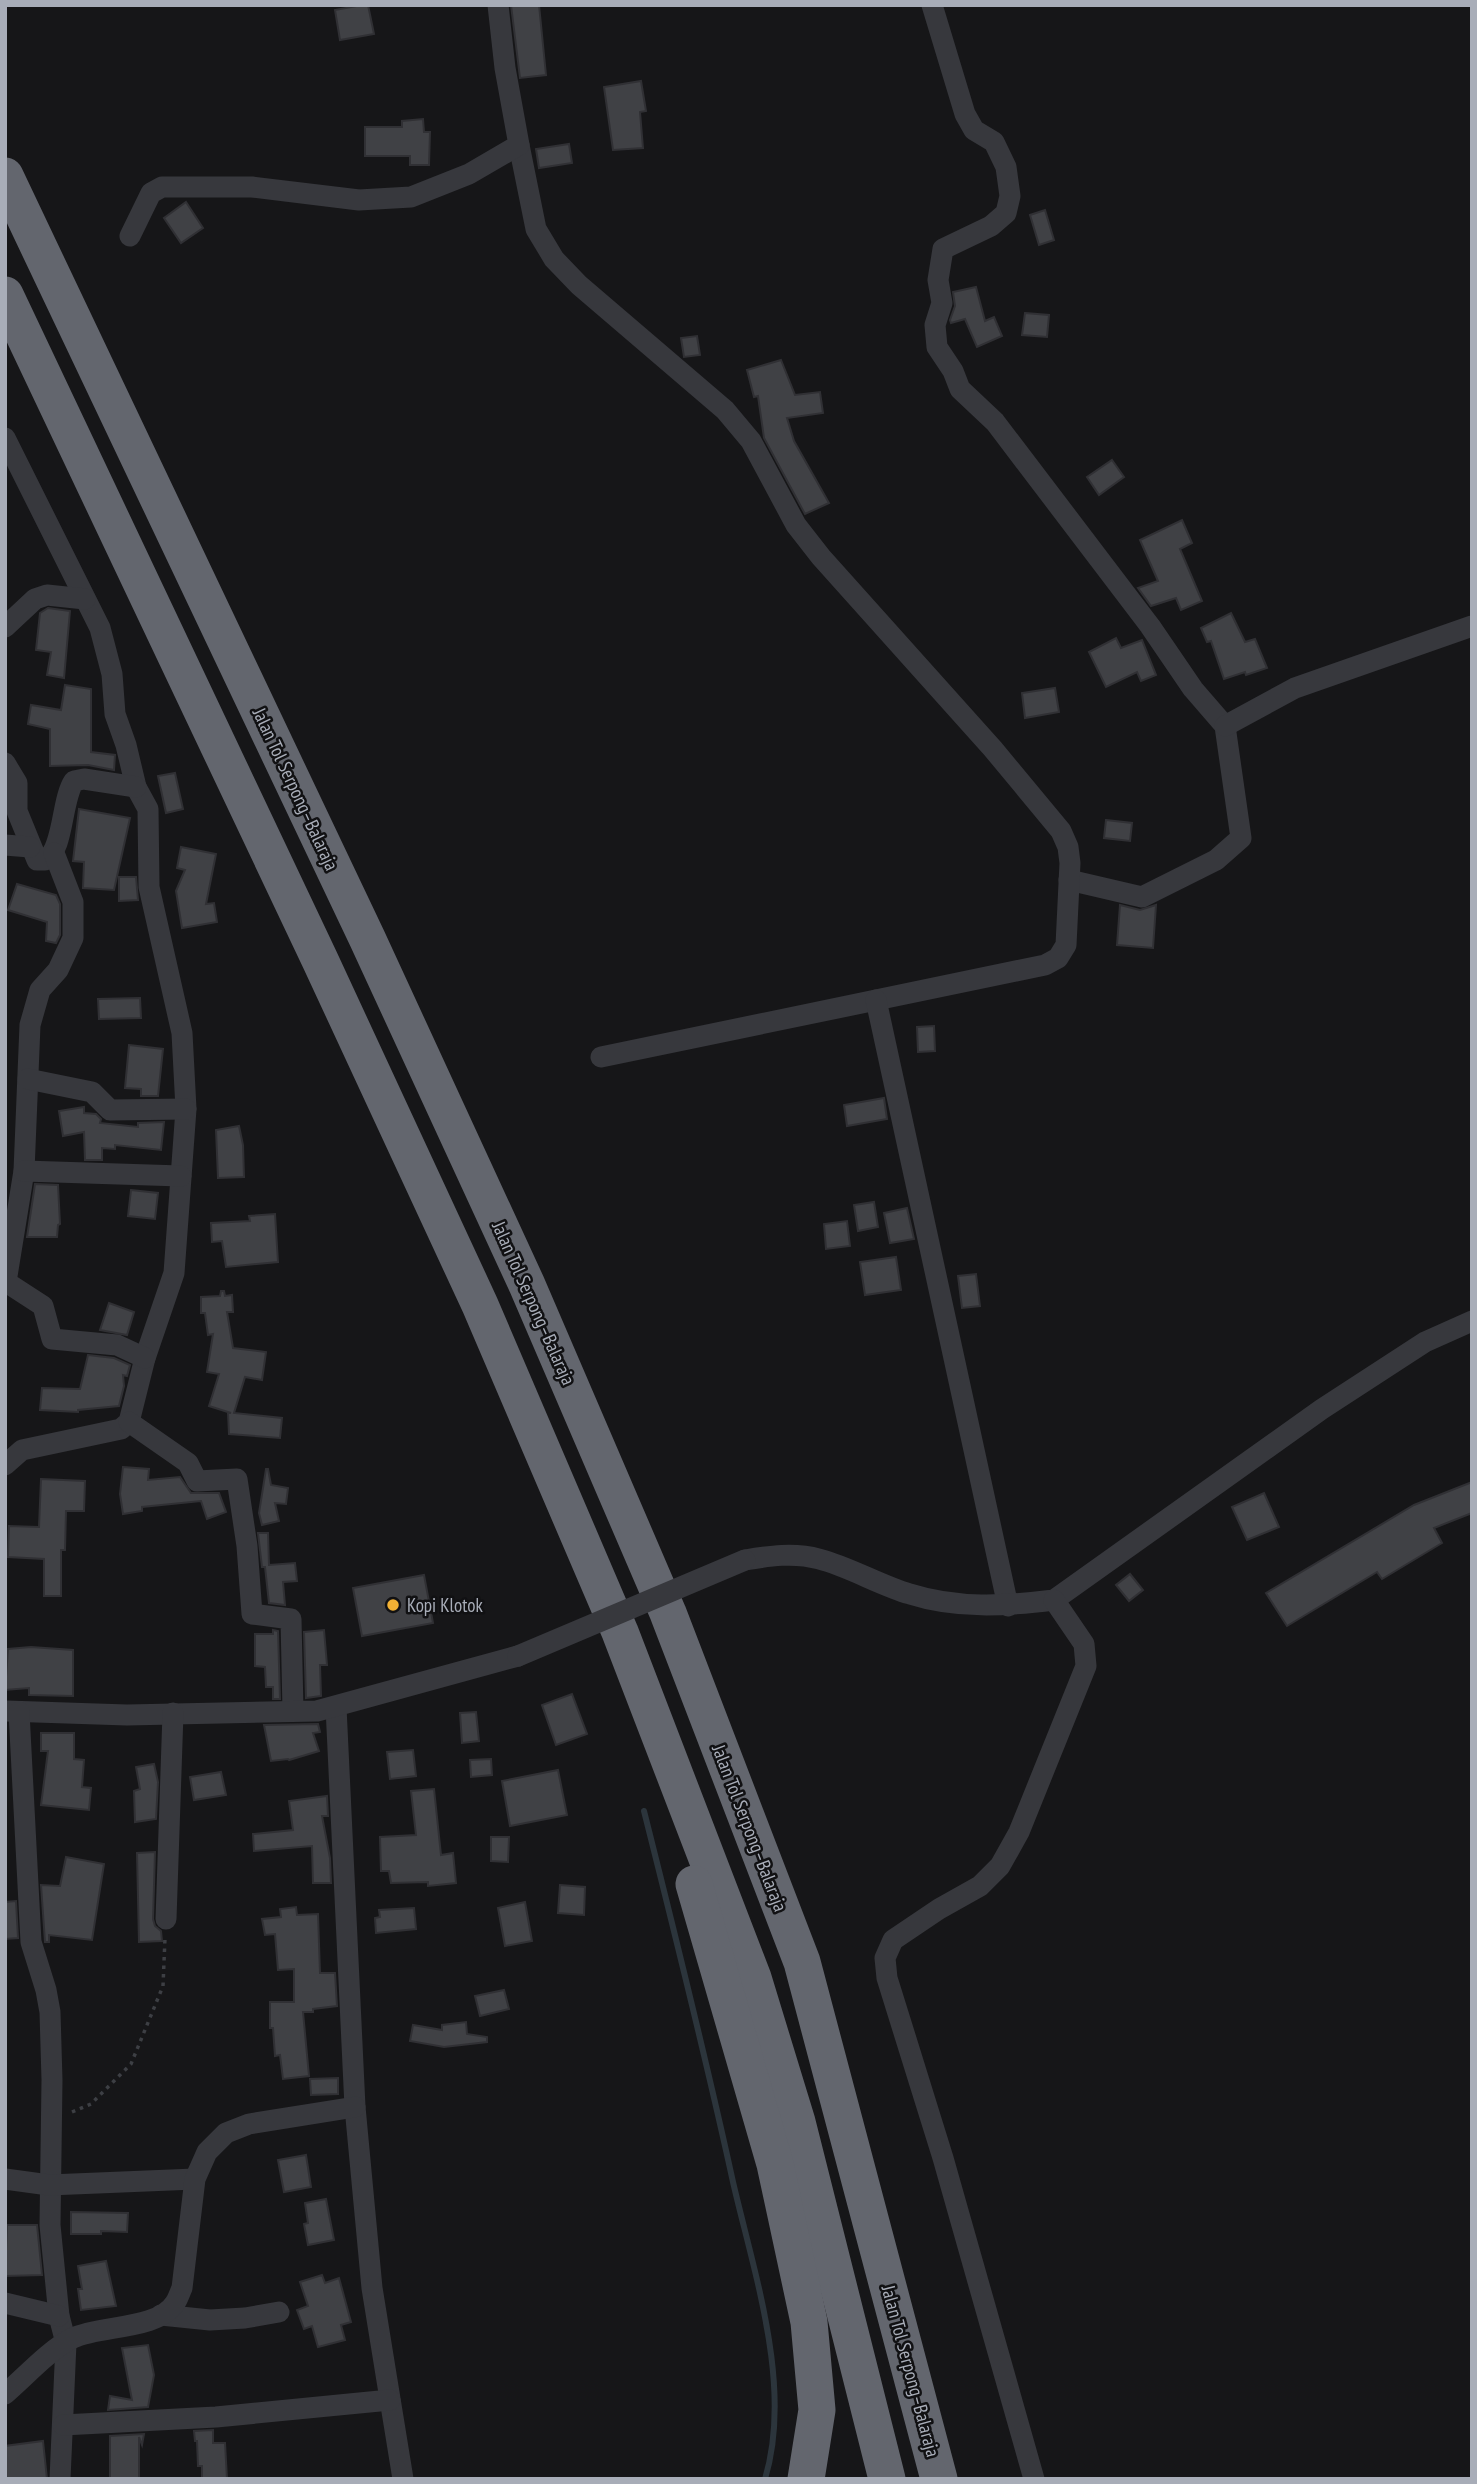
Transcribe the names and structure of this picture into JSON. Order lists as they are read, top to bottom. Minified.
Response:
{"streets":{"highway":["Jalan Tol Serpong–Balaraja"]},"places":["Kopi Klotok"]}
